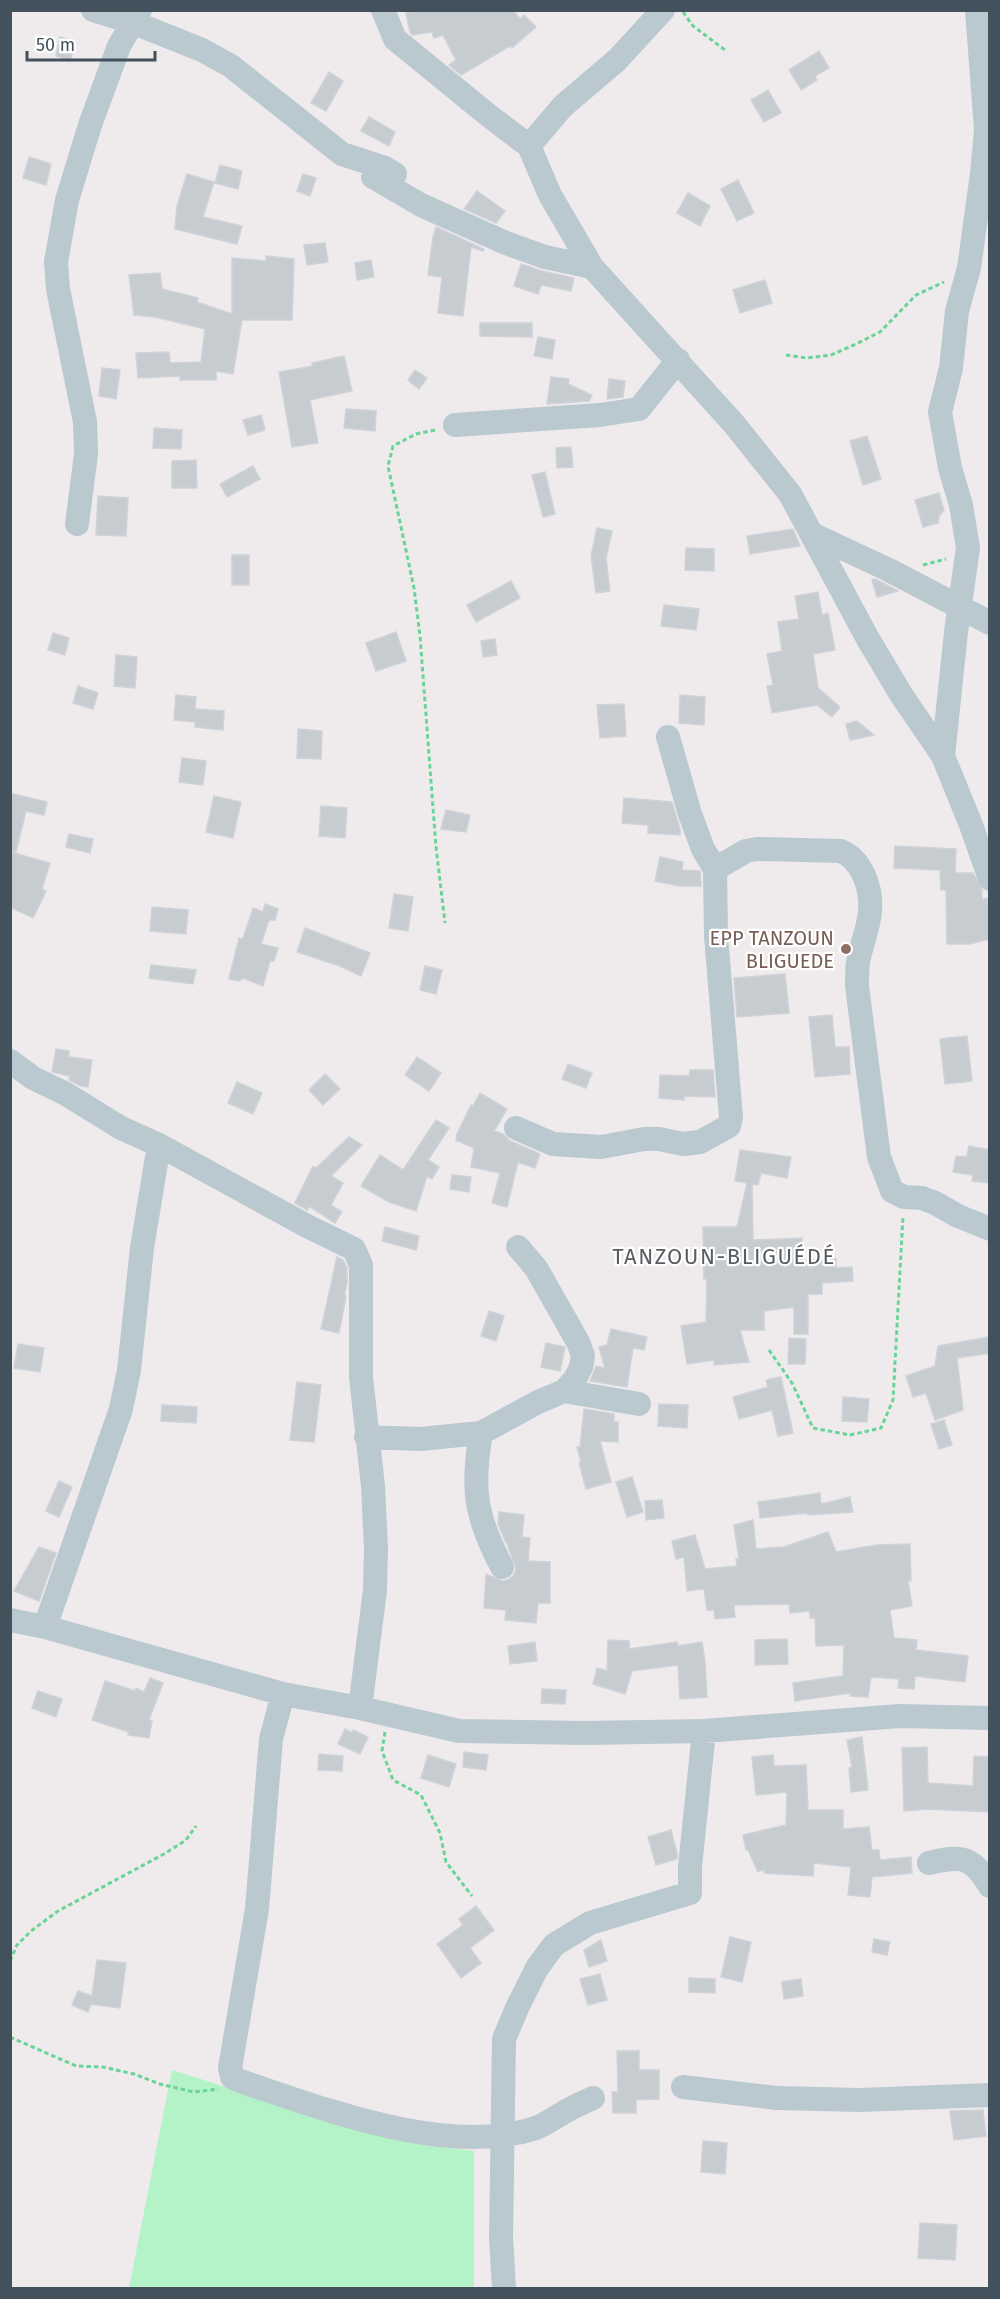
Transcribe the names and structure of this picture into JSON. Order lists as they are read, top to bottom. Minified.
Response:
{"districts":["TANZOUN-BLIGUÉDÉ"],"places":["EPP TANZOUN BLIGUEDE"],"scale_bar":"50 m"}
